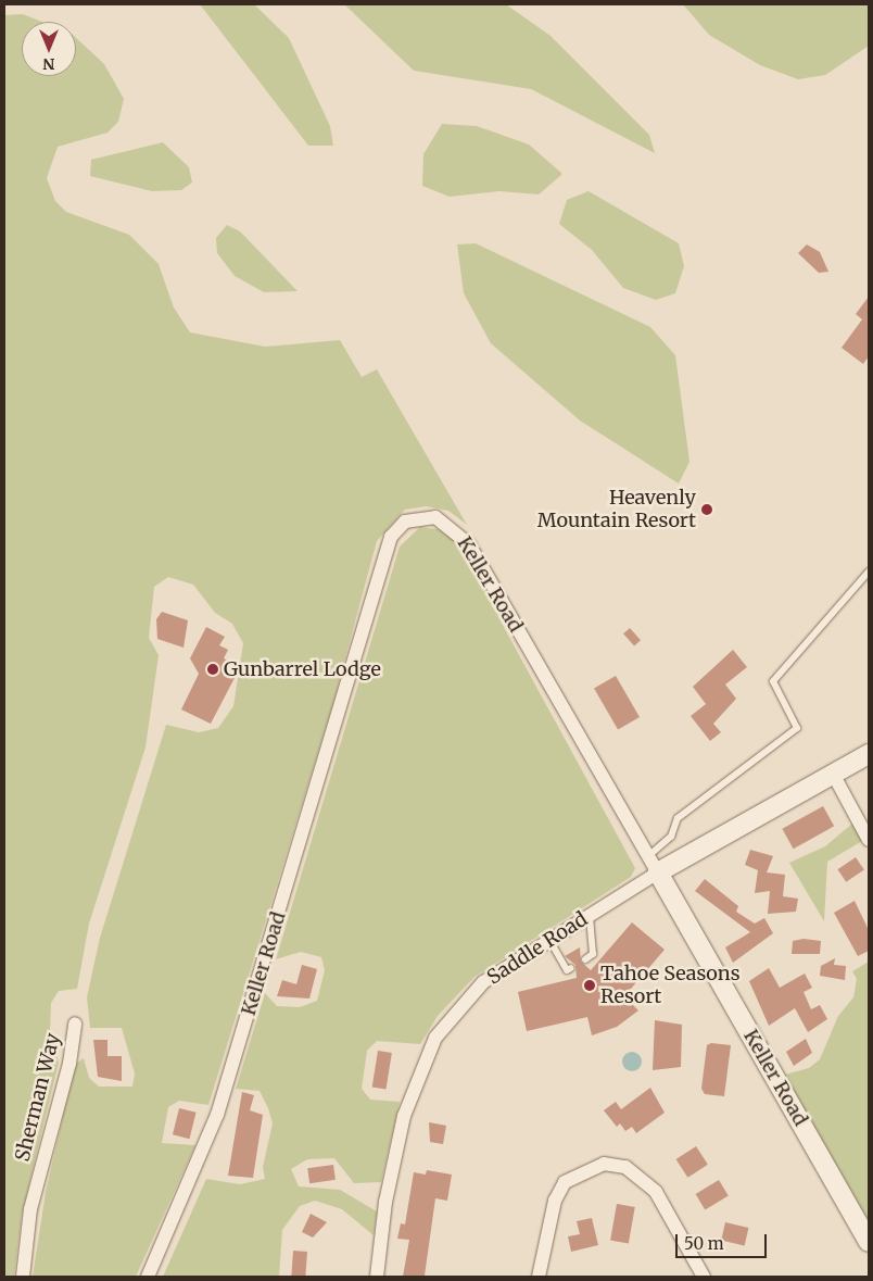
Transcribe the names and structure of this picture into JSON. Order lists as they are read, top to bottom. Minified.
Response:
{"streets":{"street":["Keller Road","Saddle Road","Sherman Way"]},"crossings":[["Keller Road","Saddle Road"]],"places":["Heavenly Mountain Resort","Gunbarrel Lodge","Tahoe Seasons Resort"],"scale_bar":"50 m","north":"bottom"}
